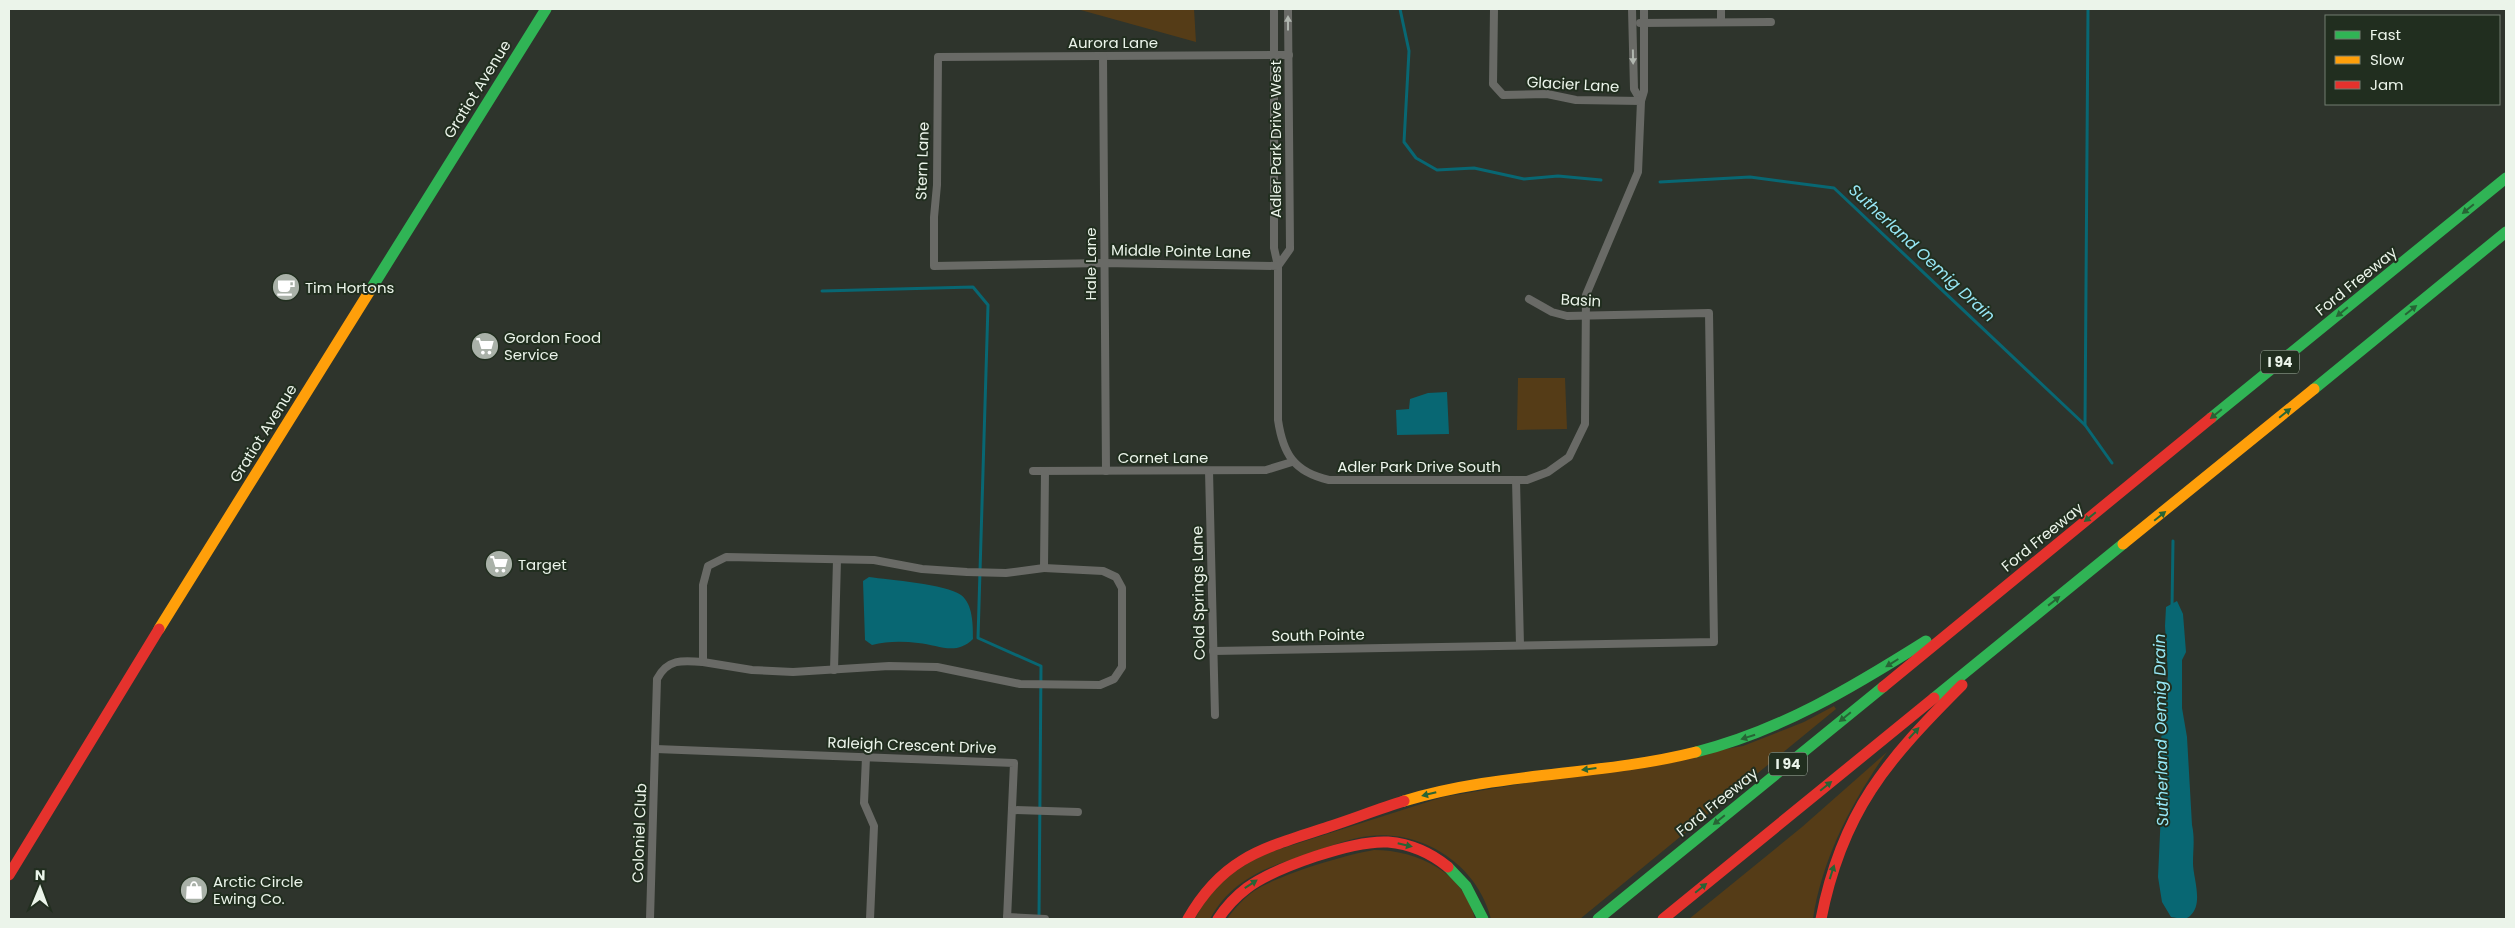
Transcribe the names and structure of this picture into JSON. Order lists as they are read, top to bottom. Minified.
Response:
{"streets":{"main road":["Gratiot Avenue","Ford Freeway","I 94"],"street":["Aurora Lane","Glacier Lane","Adler Park Drive West","Stern Lane","Middle Pointe Lane","Hale Lane","Basin","Cornet Lane","Adler Park Drive South","Cold Springs Lane","South Pointe","Raleigh Crescent Drive","Coloniel Club"]},"crossings":[["Aurora Lane","Adler Park Drive West"],["Aurora Lane","Stern Lane"],["Aurora Lane","Hale Lane"],["Glacier Lane","Adler Park Drive South"],["Adler Park Drive West","Middle Pointe Lane"],["Adler Park Drive West","Cornet Lane"],["Adler Park Drive West","Adler Park Drive South"],["Stern Lane","Middle Pointe Lane"],["Middle Pointe Lane","Hale Lane"],["Hale Lane","Cornet Lane"],["Basin","Adler Park Drive South"],["Basin","South Pointe"],["Cornet Lane","Adler Park Drive South"],["Cornet Lane","Cold Springs Lane"],["Cold Springs Lane","South Pointe"],["Raleigh Crescent Drive","Coloniel Club"]],"water":["Sutherland Oemig Drain"],"places":{"cafe":["Tim Hortons"],"supermarket":["Gordon Food Service","Target"],"shop":["Arctic Circle Ewing Co."]},"legend":["Fast","Slow","Jam"],"north":"top"}
